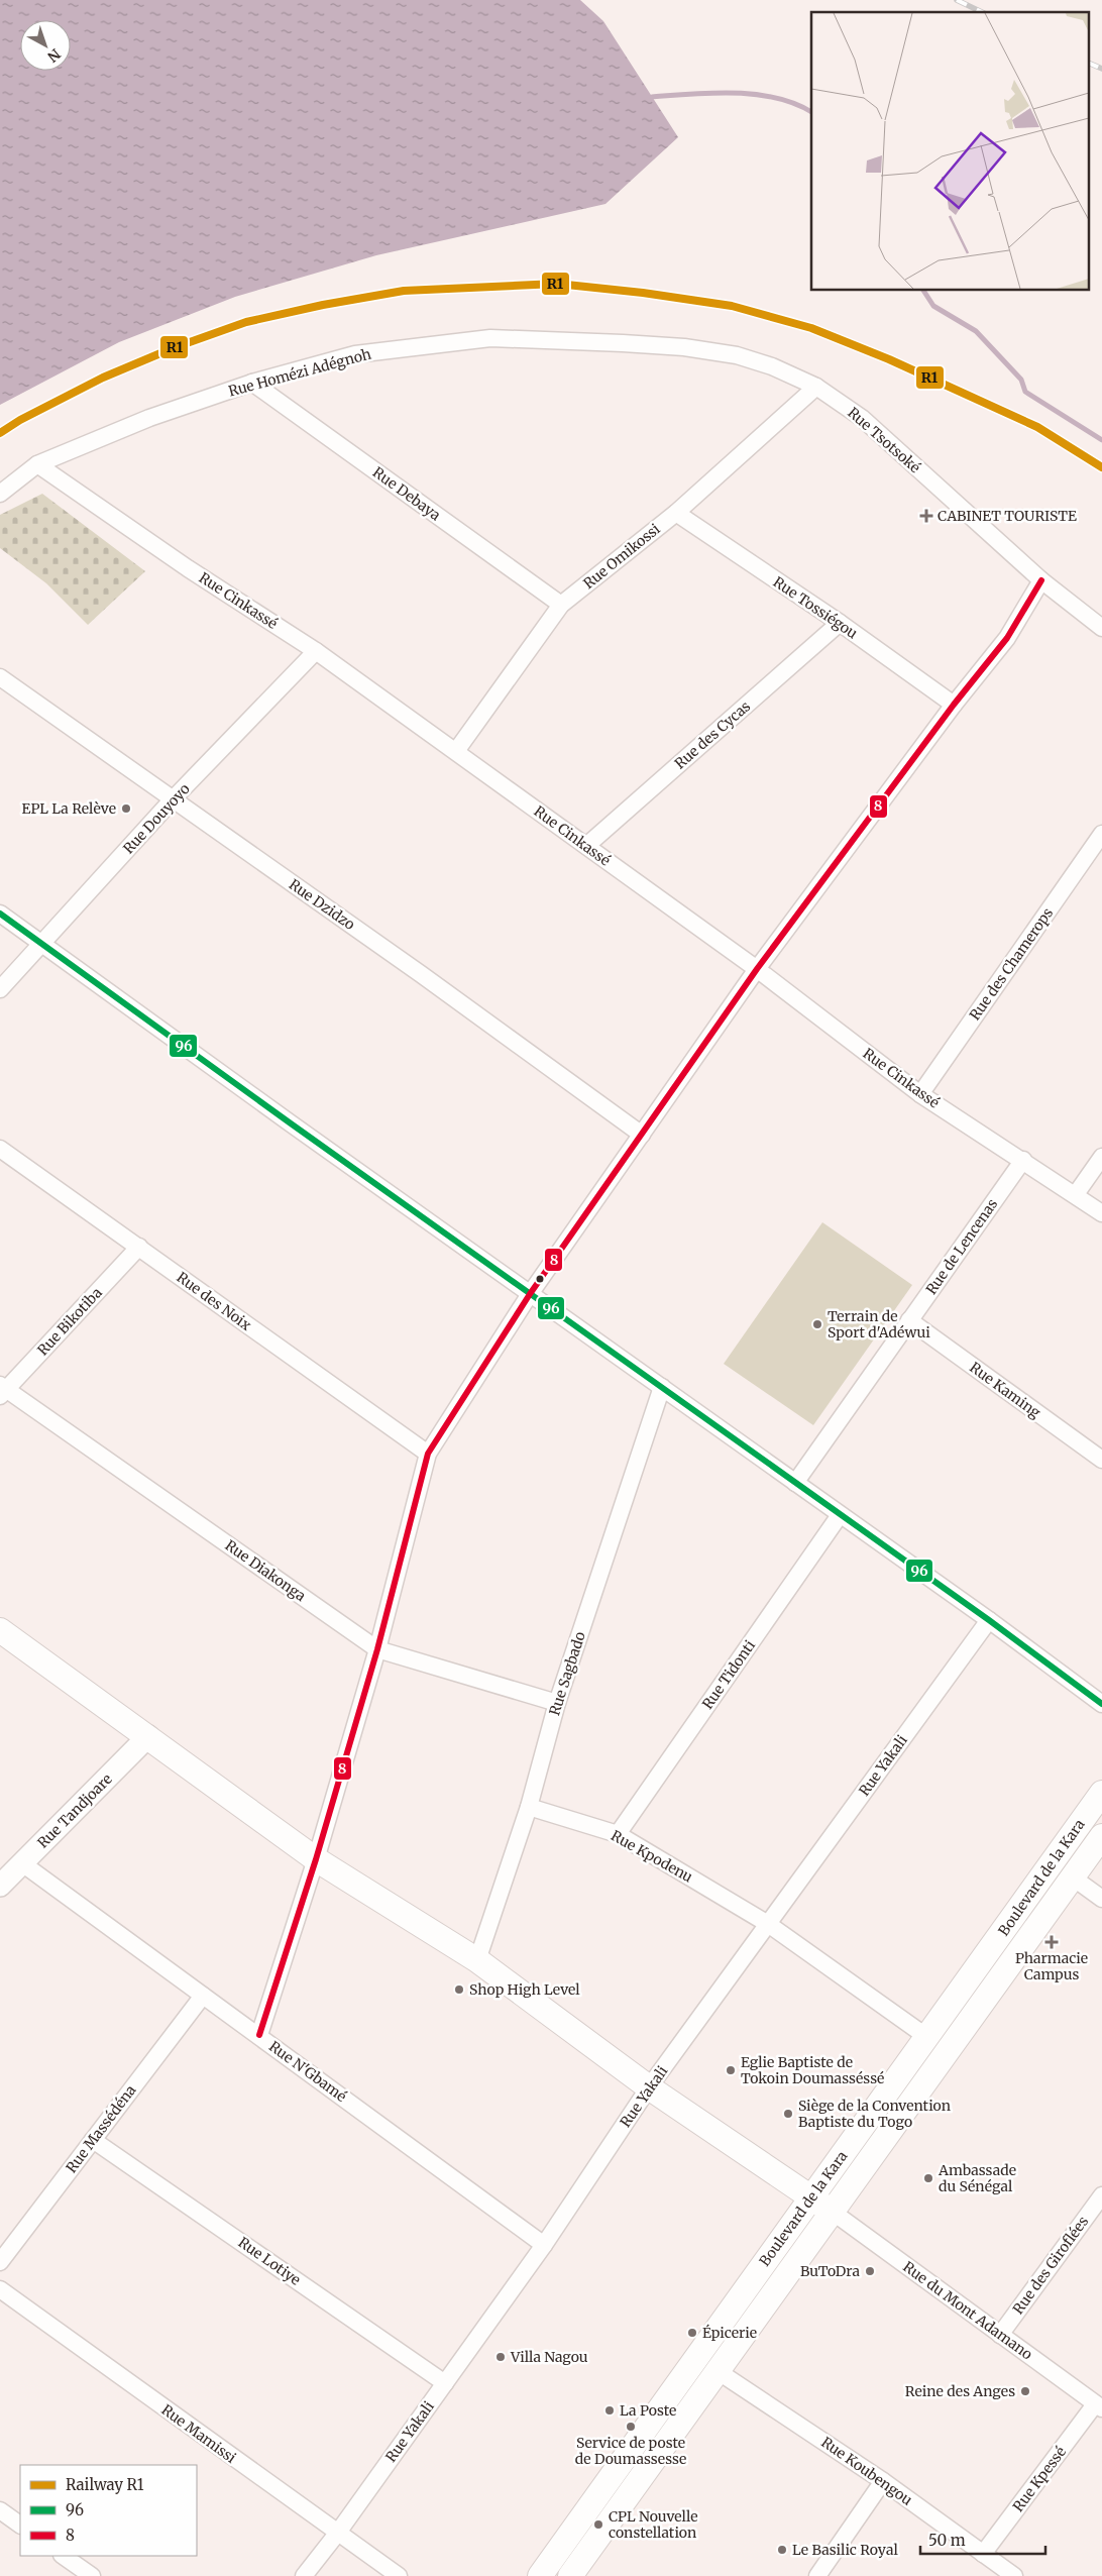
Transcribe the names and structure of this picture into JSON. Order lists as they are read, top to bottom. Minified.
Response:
{"streets":{"main road":["Boulevard de la Kara"],"street":["Rue Homézi Adégnoh","Rue Tsotsoké","Rue Debaya","Rue Omikossi","Rue Cinkassé","Rue Tossiégou","Rue des Cycas","Rue Douyoyo","Rue Dzidzo","Rue des Chamerops","Rue de Lencenas","Rue des Noix","Rue Bikotiba","Rue Kaming","Rue Diakonga","Rue Sagbado","Rue Tidonti","Rue Yakali","Rue Tandjoare","Rue Kpodenu","Rue N'Gbamé","Rue Massédéna","Rue Lotiye","Rue des Giroflées","Rue du Mont Adamano","Rue Mamissi","Rue Koubengou","Rue Kpessé"]},"crossings":[["Rue Homézi Adégnoh","Rue Tsotsoké"],["Rue Homézi Adégnoh","Rue Debaya"],["Rue Homézi Adégnoh","Rue Cinkassé"],["Rue Tsotsoké","Rue Omikossi"],["Rue Debaya","Rue Omikossi"],["Rue Omikossi","Rue Cinkassé"],["Rue Omikossi","Rue Tossiégou"],["Rue Cinkassé","Rue des Cycas"],["Rue Cinkassé","Rue Douyoyo"],["Rue Cinkassé","Rue des Chamerops"],["Rue Cinkassé","Rue de Lencenas"],["Rue Tossiégou","Rue des Cycas"],["Rue Douyoyo","Rue Dzidzo"],["Rue de Lencenas","Rue Kaming"],["Rue des Noix","Rue Bikotiba"],["Rue Bikotiba","Rue Diakonga"],["Rue Diakonga","Rue Sagbado"],["Rue Sagbado","Rue Kpodenu"],["Rue Tidonti","Rue Kpodenu"],["Rue Yakali","Rue Kpodenu"],["Rue Yakali","Rue N'Gbamé"],["Rue Yakali","Rue Lotiye"],["Rue Yakali","Rue Mamissi"],["Rue Tandjoare","Rue N'Gbamé"],["Rue Kpodenu","Boulevard de la Kara"],["Boulevard de la Kara","Rue du Mont Adamano"],["Boulevard de la Kara","Rue Koubengou"],["Rue N'Gbamé","Rue Massédéna"],["Rue Massédéna","Rue Lotiye"],["Rue des Giroflées","Rue du Mont Adamano"],["Rue du Mont Adamano","Rue Kpessé"],["Rue Koubengou","Rue Kpessé"]],"places":{"health":["CABINET TOURISTE","Pharmacie Campus"],"other":["EPL La Relève","Terrain de Sport d'Adéwui","Shop High Level","Eglie Baptiste de Tokoin Doumasséssé","Siège de la Convention Baptiste du Togo","Ambassade du Sénégal","BuToDra","Épicerie","Villa Nagou","Reine des Anges","La Poste","Service de poste de Doumassesse","CPL Nouvelle constellation","Le Basilic Royal"]},"lines":["rail line R1","transit line 8","transit line 96"],"legend":["Railway R1","96","8"],"scale_bar":"50 m","north":"bottom right"}
